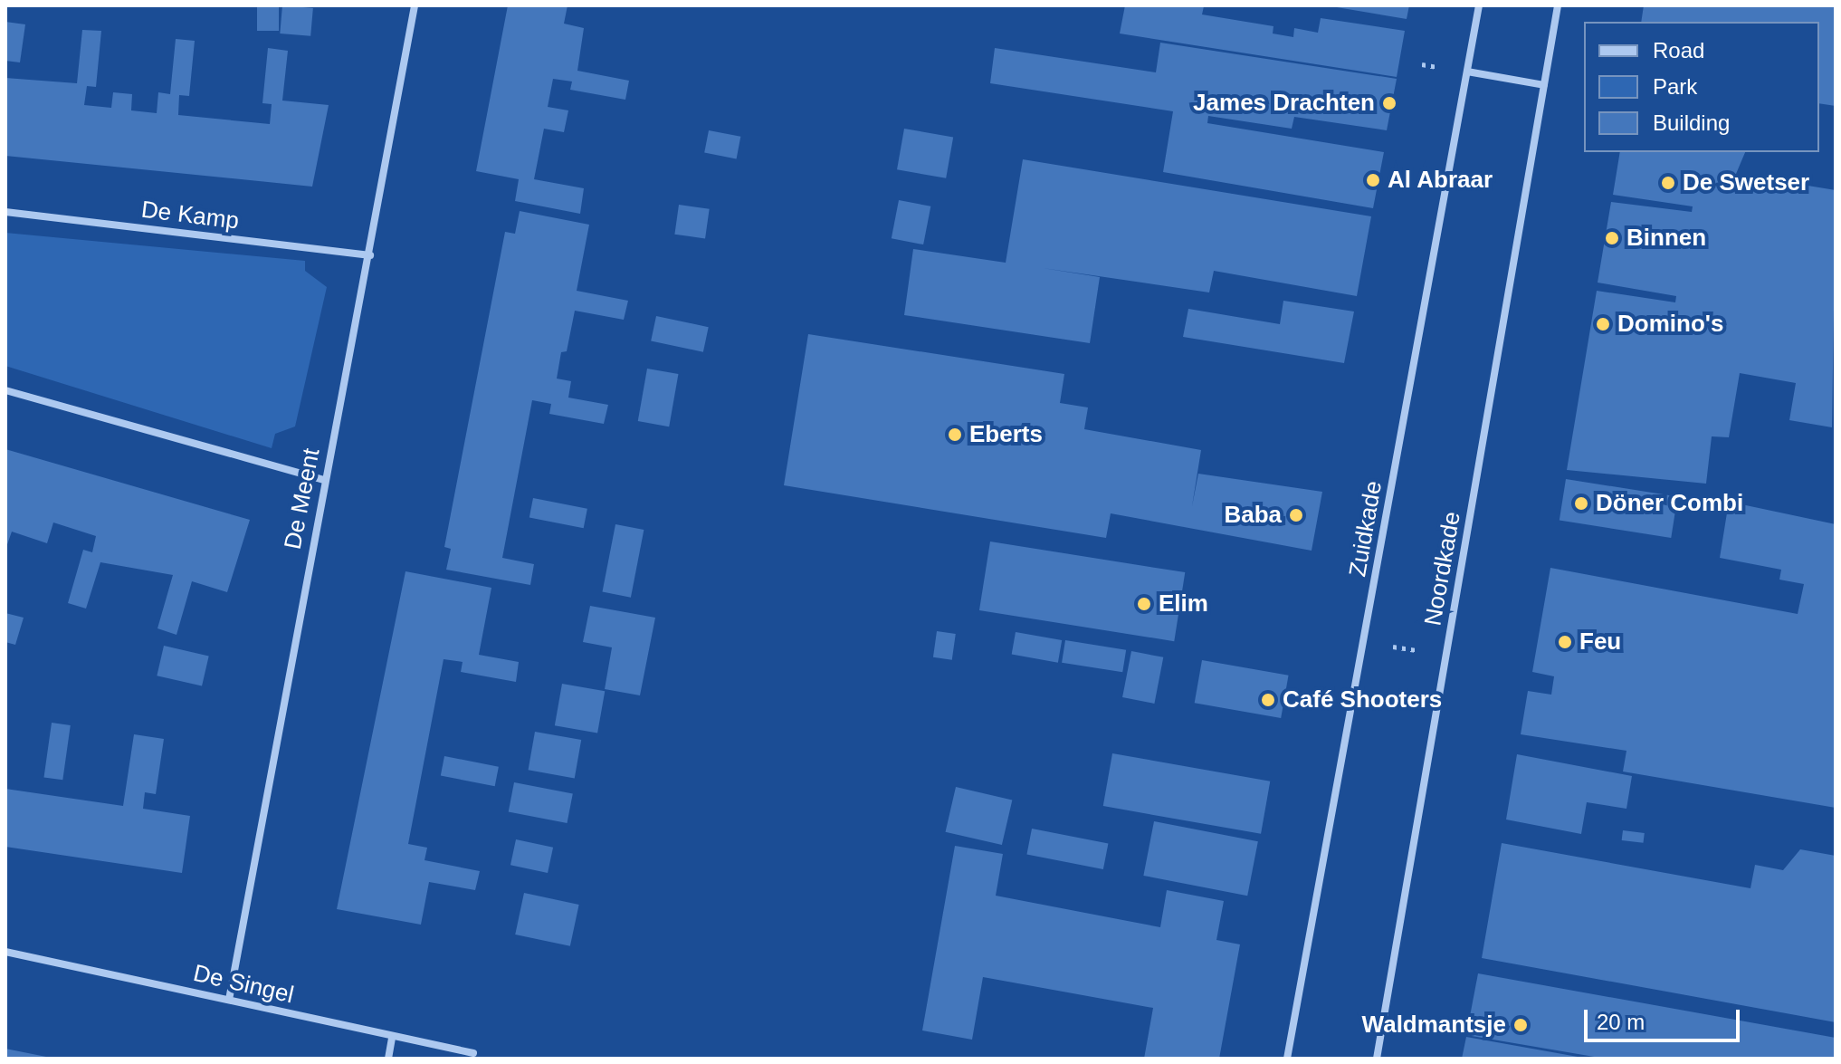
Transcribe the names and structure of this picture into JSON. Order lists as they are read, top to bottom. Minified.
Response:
{"streets":{"street":["De Kamp","De Meent","Zuidkade","Noordkade","De Singel"]},"crossings":[["De Kamp","De Meent"],["De Meent","De Singel"]],"places":["James Drachten","Al Abraar","De Swetser","Binnen","Domino's","Eberts","Döner Combi","Baba","Elim","Feu","Café Shooters","Waldmantsje"],"legend":["Road","Park","Building"],"scale_bar":"20 m"}
